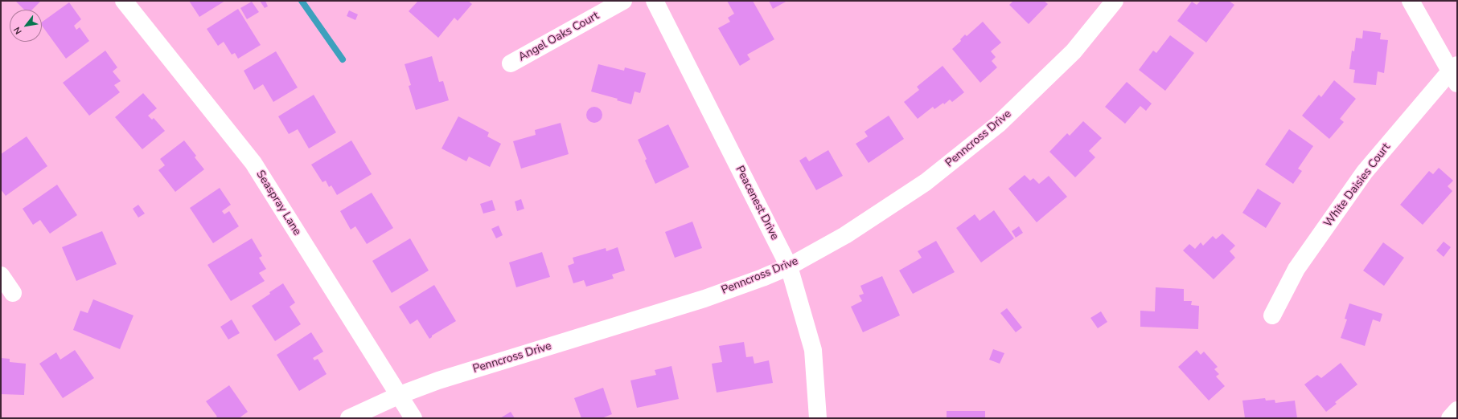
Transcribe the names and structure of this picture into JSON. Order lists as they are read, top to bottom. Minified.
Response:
{"streets":{"street":["Angel Oaks Court","Penncross Drive","White Daisies Court","Seaspray Lane","Peacenest Drive"]},"crossings":[["Penncross Drive","Seaspray Lane"],["Penncross Drive","Peacenest Drive"]],"north":"bottom left"}
